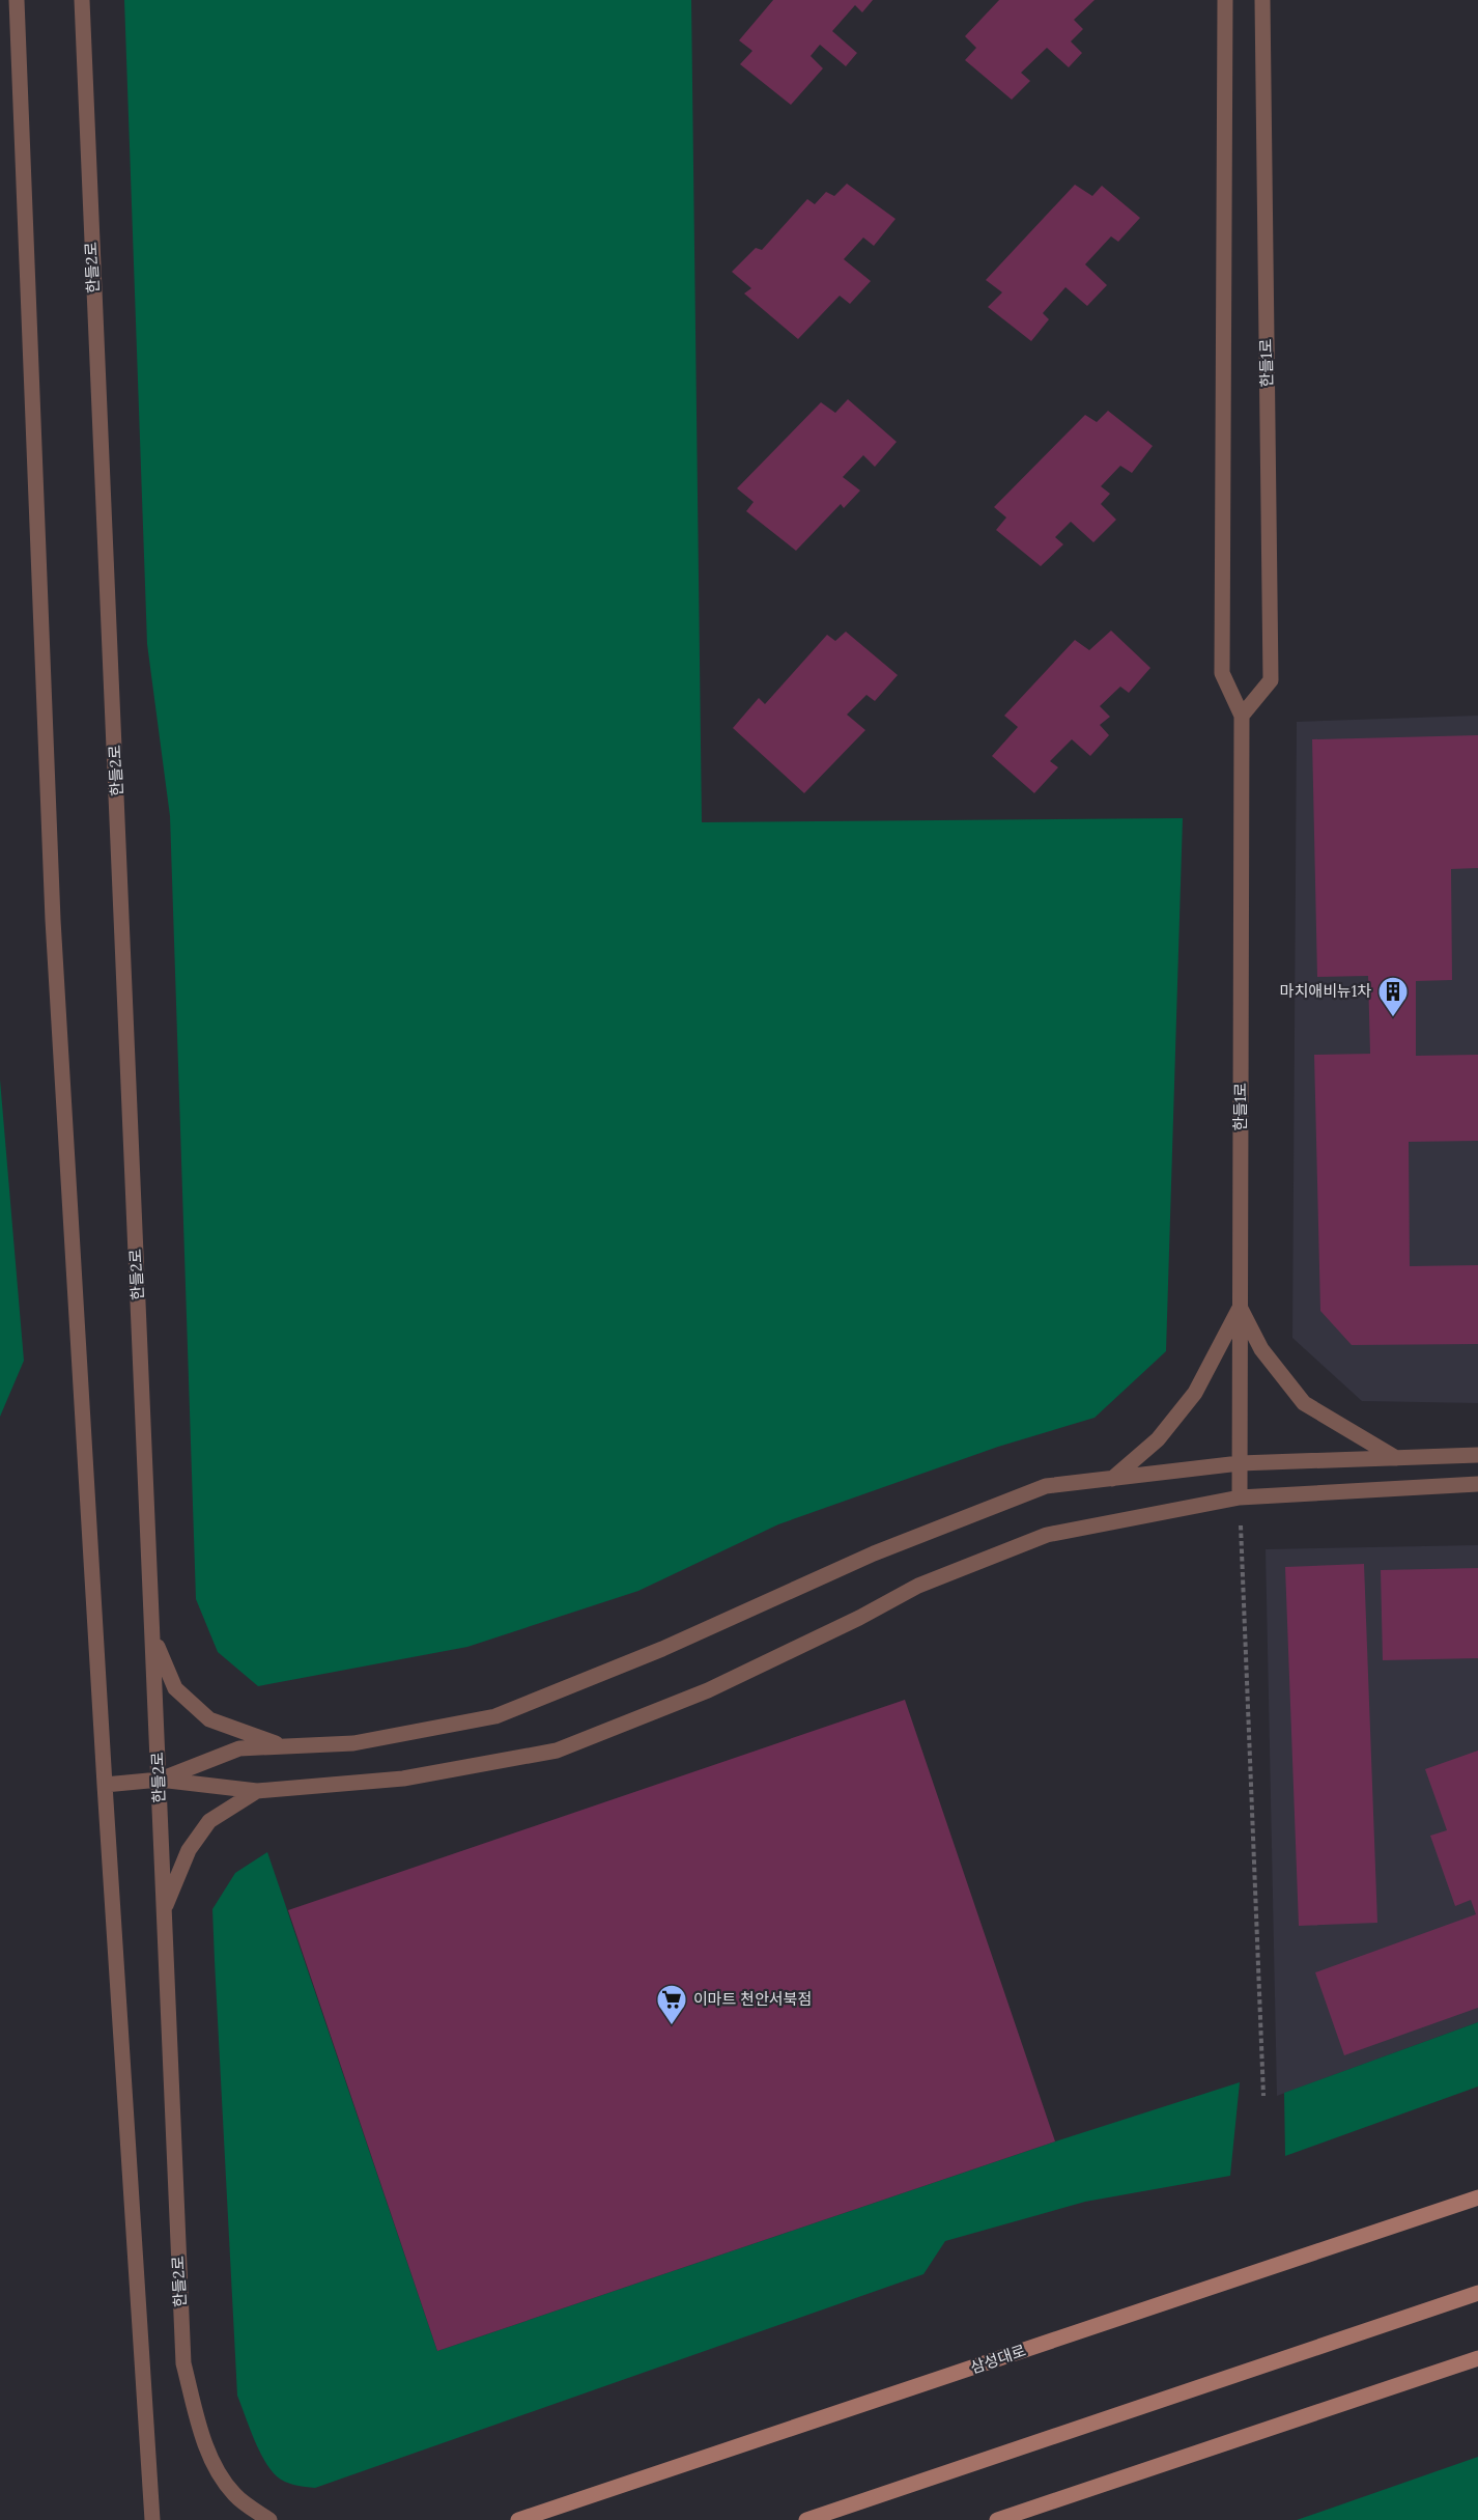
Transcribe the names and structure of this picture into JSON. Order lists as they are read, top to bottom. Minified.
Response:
{"streets":{"main road":["삼성대로"],"street":["한들2로","한들1로"]},"places":{"building":["마치애비뉴1차"],"supermarket":["이마트 천안서북점"]}}
